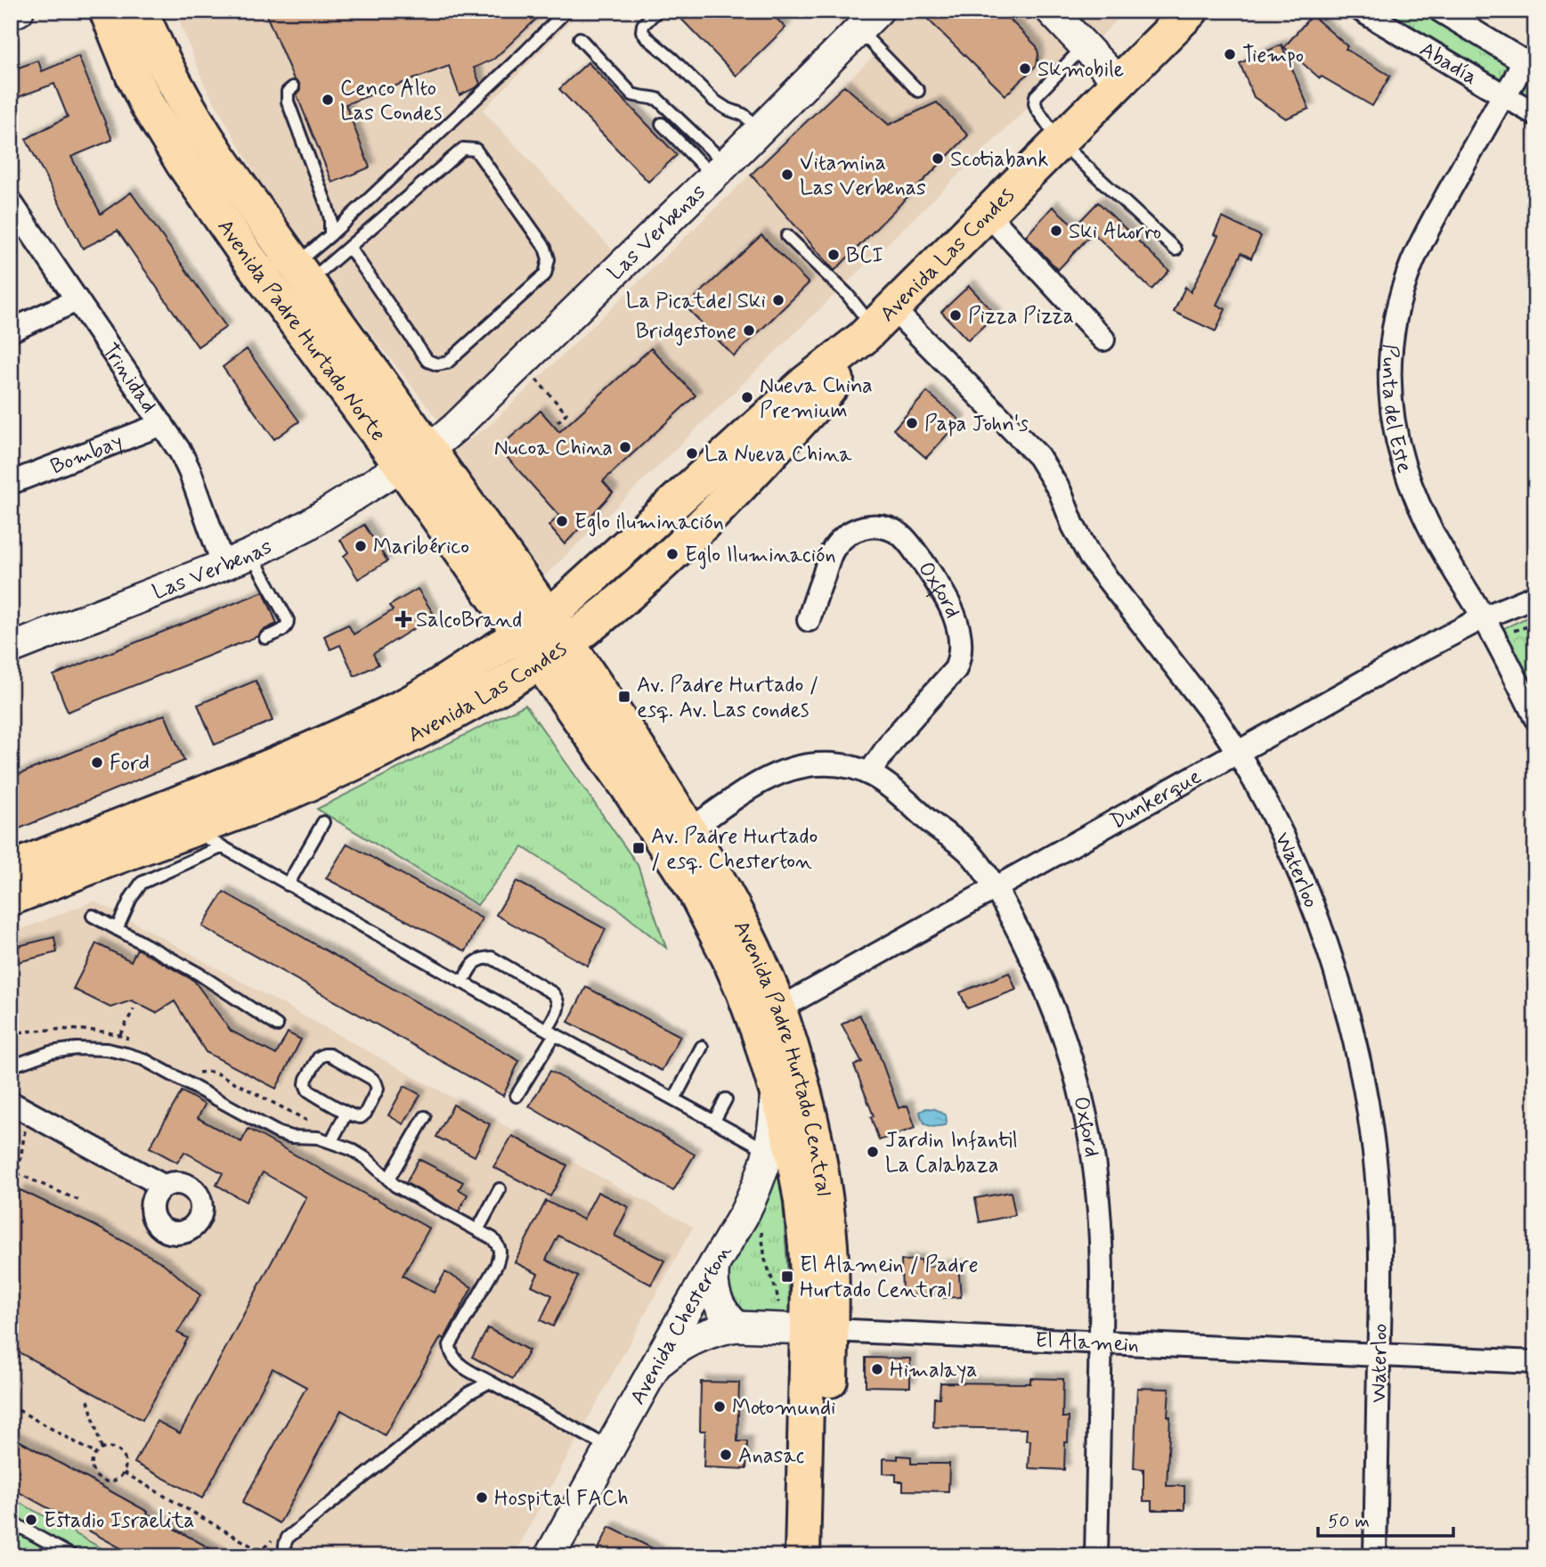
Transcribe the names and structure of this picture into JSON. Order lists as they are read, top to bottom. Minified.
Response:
{"streets":{"main road":["Avenida Las Condes","Avenida Padre Hurtado Norte","Avenida Padre Hurtado Central"],"street":["Abadía","Las Verbenas","Trinidad","Punta del Este","Bombay","Oxford","Dunkerque","Waterloo","Avenida Chesterton","El Alamein"]},"crossings":[["Abadía","Punta del Este"],["Las Verbenas","Avenida Padre Hurtado Norte"],["Las Verbenas","Trinidad"],["Avenida Las Condes","Avenida Padre Hurtado Norte"],["Avenida Las Condes","Waterloo"],["Avenida Las Condes","Avenida Padre Hurtado Central"],["Avenida Padre Hurtado Norte","Avenida Padre Hurtado Central"],["Trinidad","Bombay"],["Punta del Este","Dunkerque"],["Oxford","Dunkerque"],["Oxford","Avenida Padre Hurtado Central"],["Oxford","El Alamein"],["Dunkerque","Waterloo"],["Dunkerque","Avenida Padre Hurtado Central"],["Waterloo","El Alamein"],["Avenida Padre Hurtado Central","Avenida Chesterton"],["Avenida Padre Hurtado Central","El Alamein"],["Avenida Chesterton","El Alamein"]],"places":{"other":["Tiempo","Skmobile","Cenco Alto Las Condes","Scotiabank","Vitamina Las Verbenas","Ski Ahorro","BCI","La Picatdel Ski","Pizza Pizza","Bridgestone","Nueva China Premium","Papa John's","Nucoa China","La Nueva China","Eglo iluminación","Maribérico","Eglo Iluminación","Ford","Jardin Infantil La Calabaza","Himalaya","Motomundi","Anasac","Hospital FACh","Estadio Israelita"],"health":["SalcoBrand"],"transit":["Av. Padre Hurtado / esq. Av. Las condes","Av. Padre Hurtado / esq. Chesterton","El Alamein / Padre Hurtado Central"]},"scale_bar":"50 m"}
